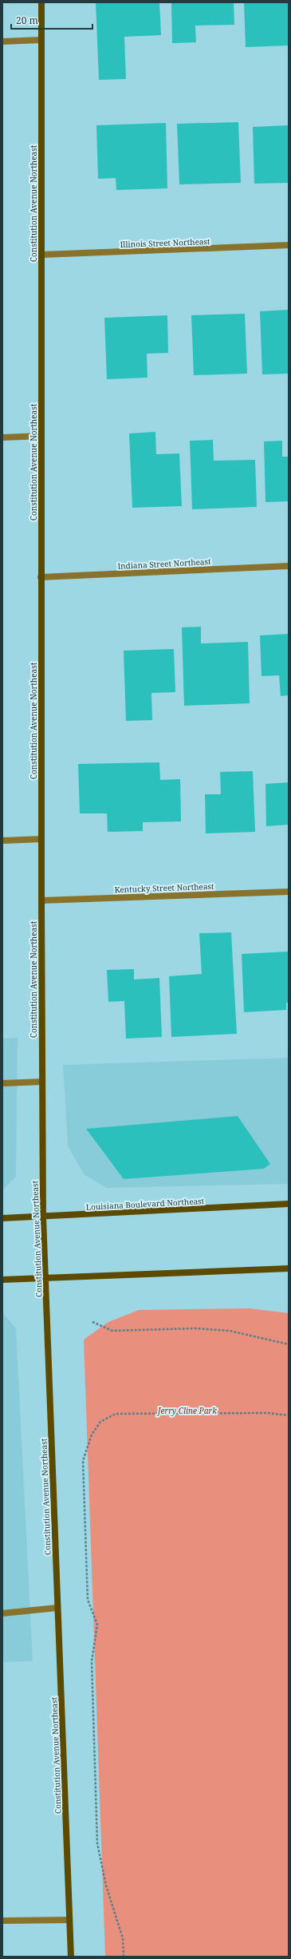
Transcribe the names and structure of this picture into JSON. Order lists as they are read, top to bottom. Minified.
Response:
{"streets":{"street":["Constitution Avenue Northeast","Illinois Street Northeast","Indiana Street Northeast","Kentucky Street Northeast","Louisiana Boulevard Northeast"]},"crossings":[["Constitution Avenue Northeast","Illinois Street Northeast"],["Constitution Avenue Northeast","Indiana Street Northeast"],["Constitution Avenue Northeast","Kentucky Street Northeast"],["Constitution Avenue Northeast","Louisiana Boulevard Northeast"]],"parks":["Jerry Cline Park"],"scale_bar":"20 m"}
